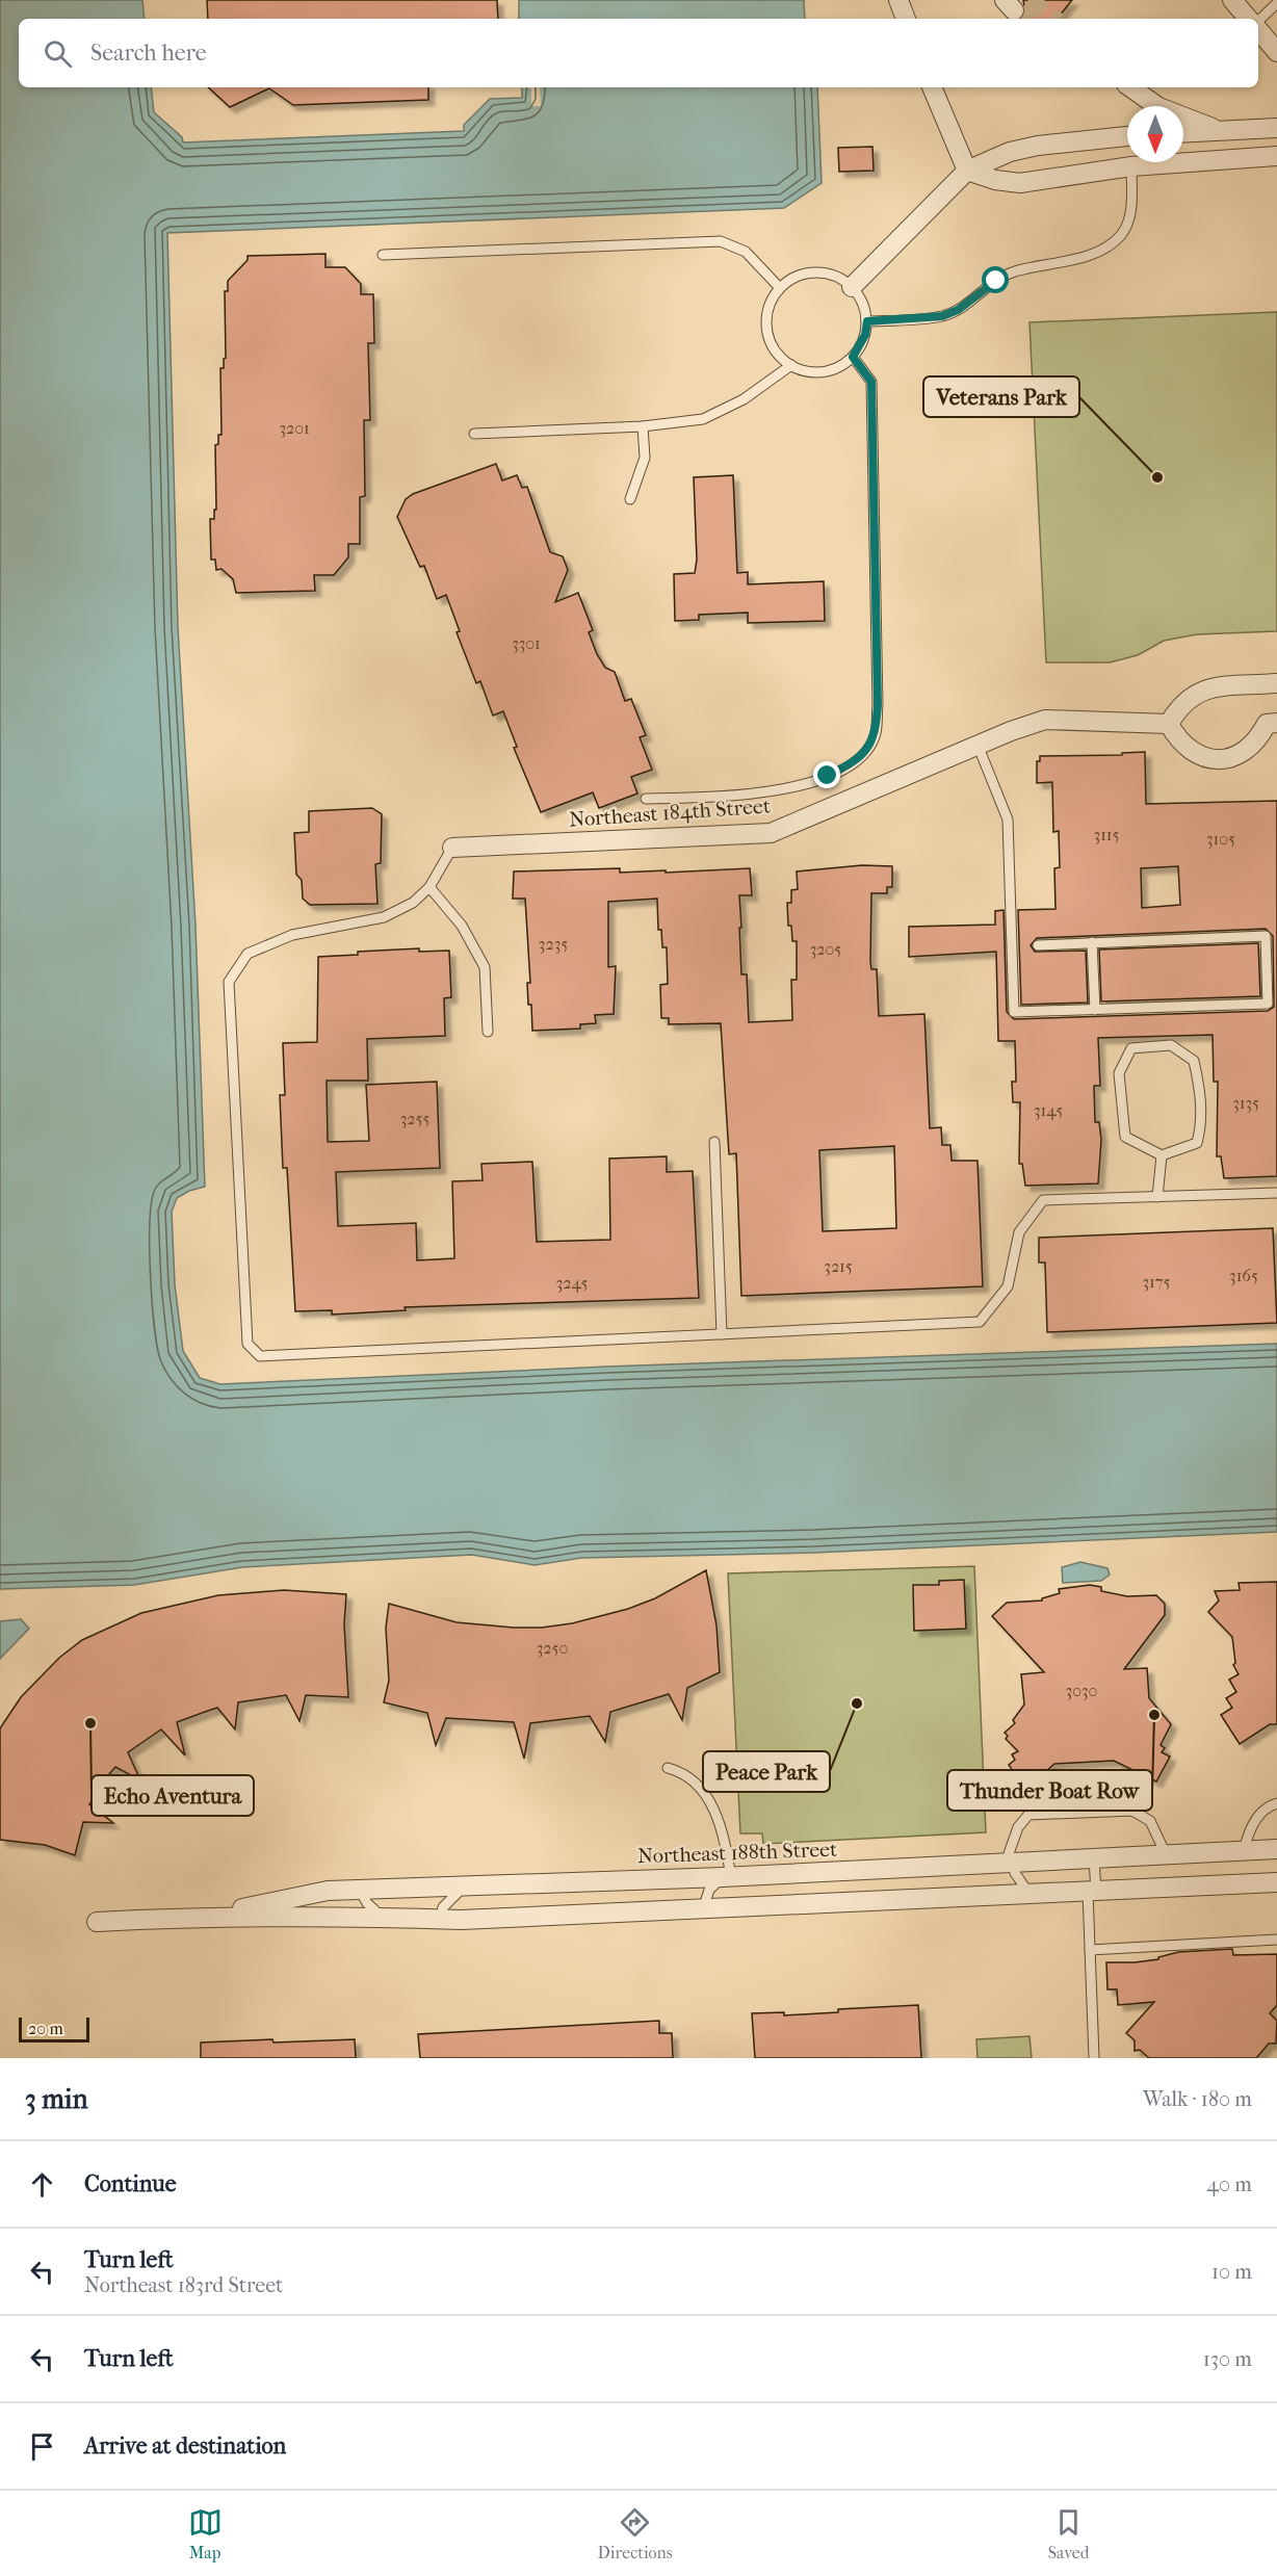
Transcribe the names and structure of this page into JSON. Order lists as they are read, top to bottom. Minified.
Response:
{"streets":{"street":["Northeast 184th Street","Northeast 188th Street"]},"places":["Veterans Park","Peace Park","Thunder Boat Row","Echo Aventura"],"house_numbers":["3201","3301","3115","3105","3235","3205","3135","3145","3255","3215","3165","3175","3245","3250","3030"],"scale_bar":"20 m","north":"bottom","page":{"search":"Search here","scale":"20 m","heading":["3 min","Walk · 180 m"],"list":[["Continue","40 m"],["Turn left","Northeast 183rd Street","10 m"],["Turn left","130 m"],"Arrive at destination"],"nav":["Map","Directions","Saved"]}}
